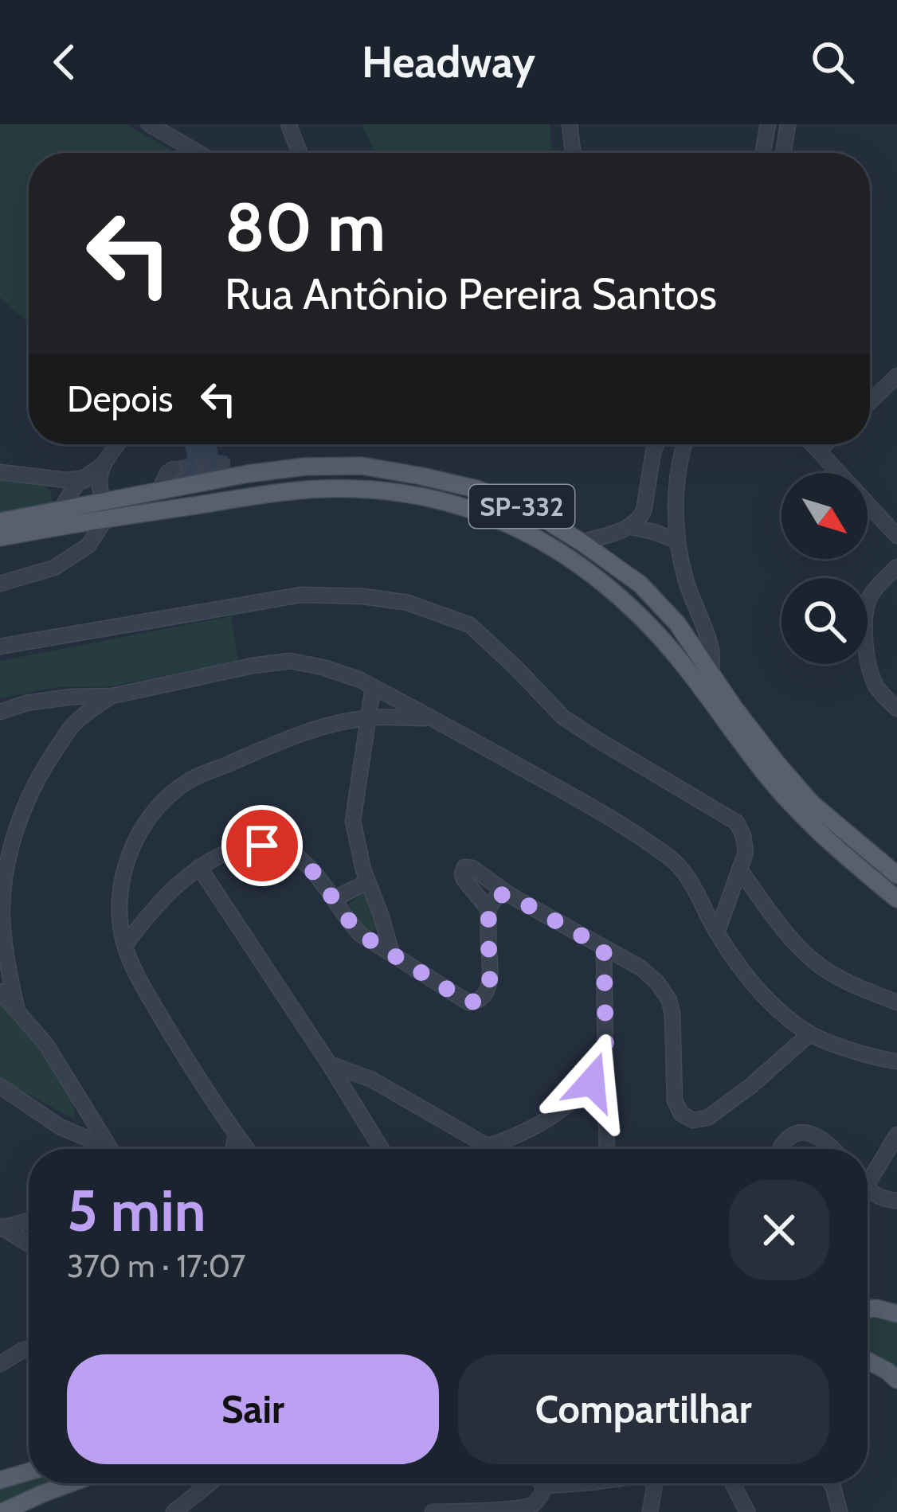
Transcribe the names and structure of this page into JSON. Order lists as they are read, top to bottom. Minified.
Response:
{"streets":{"main road":["SP-332"]},"north":"bottom right","page":{"header":"Headway","turn":["80 m","Rua Antônio Pereira Santos"],"then":"Depois","heading":["5 min","370 m · 17:07"],"buttons":["Sair","Compartilhar"]}}
